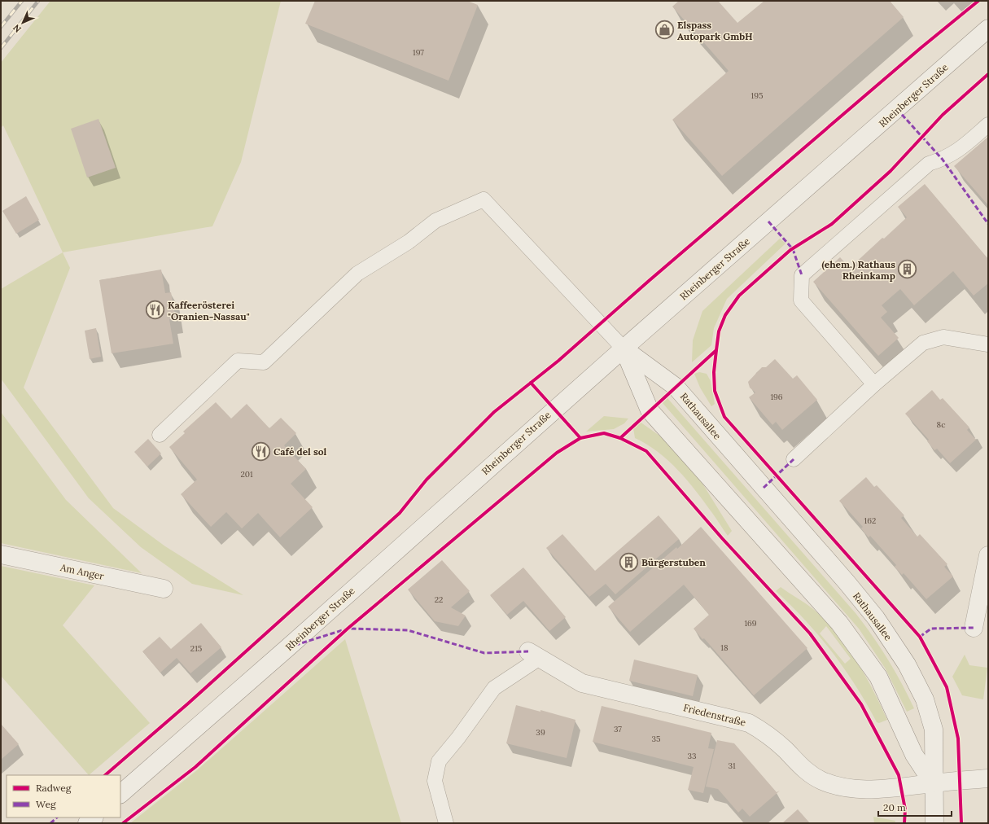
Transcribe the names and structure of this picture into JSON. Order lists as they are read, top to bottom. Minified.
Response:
{"streets":{"street":["Rheinberger Straße","Rathausallee","Am Anger","Friedenstraße"]},"crossings":[["Rheinberger Straße","Rathausallee"],["Rathausallee","Friedenstraße"]],"places":{"shop":["Elspass Autopark GmbH"],"building":["(ehem.) Rathaus Rheinkamp","Bürgerstuben"],"restaurant":["Kaffeerösterei \"Oranien-Nassau\"","Café del sol"]},"house_numbers":["197","195","196","8c","201","162","22","169","18","215","37","39","35","33","31"],"legend":["Radweg","Weg"],"scale_bar":"20 m","north":"bottom left"}
